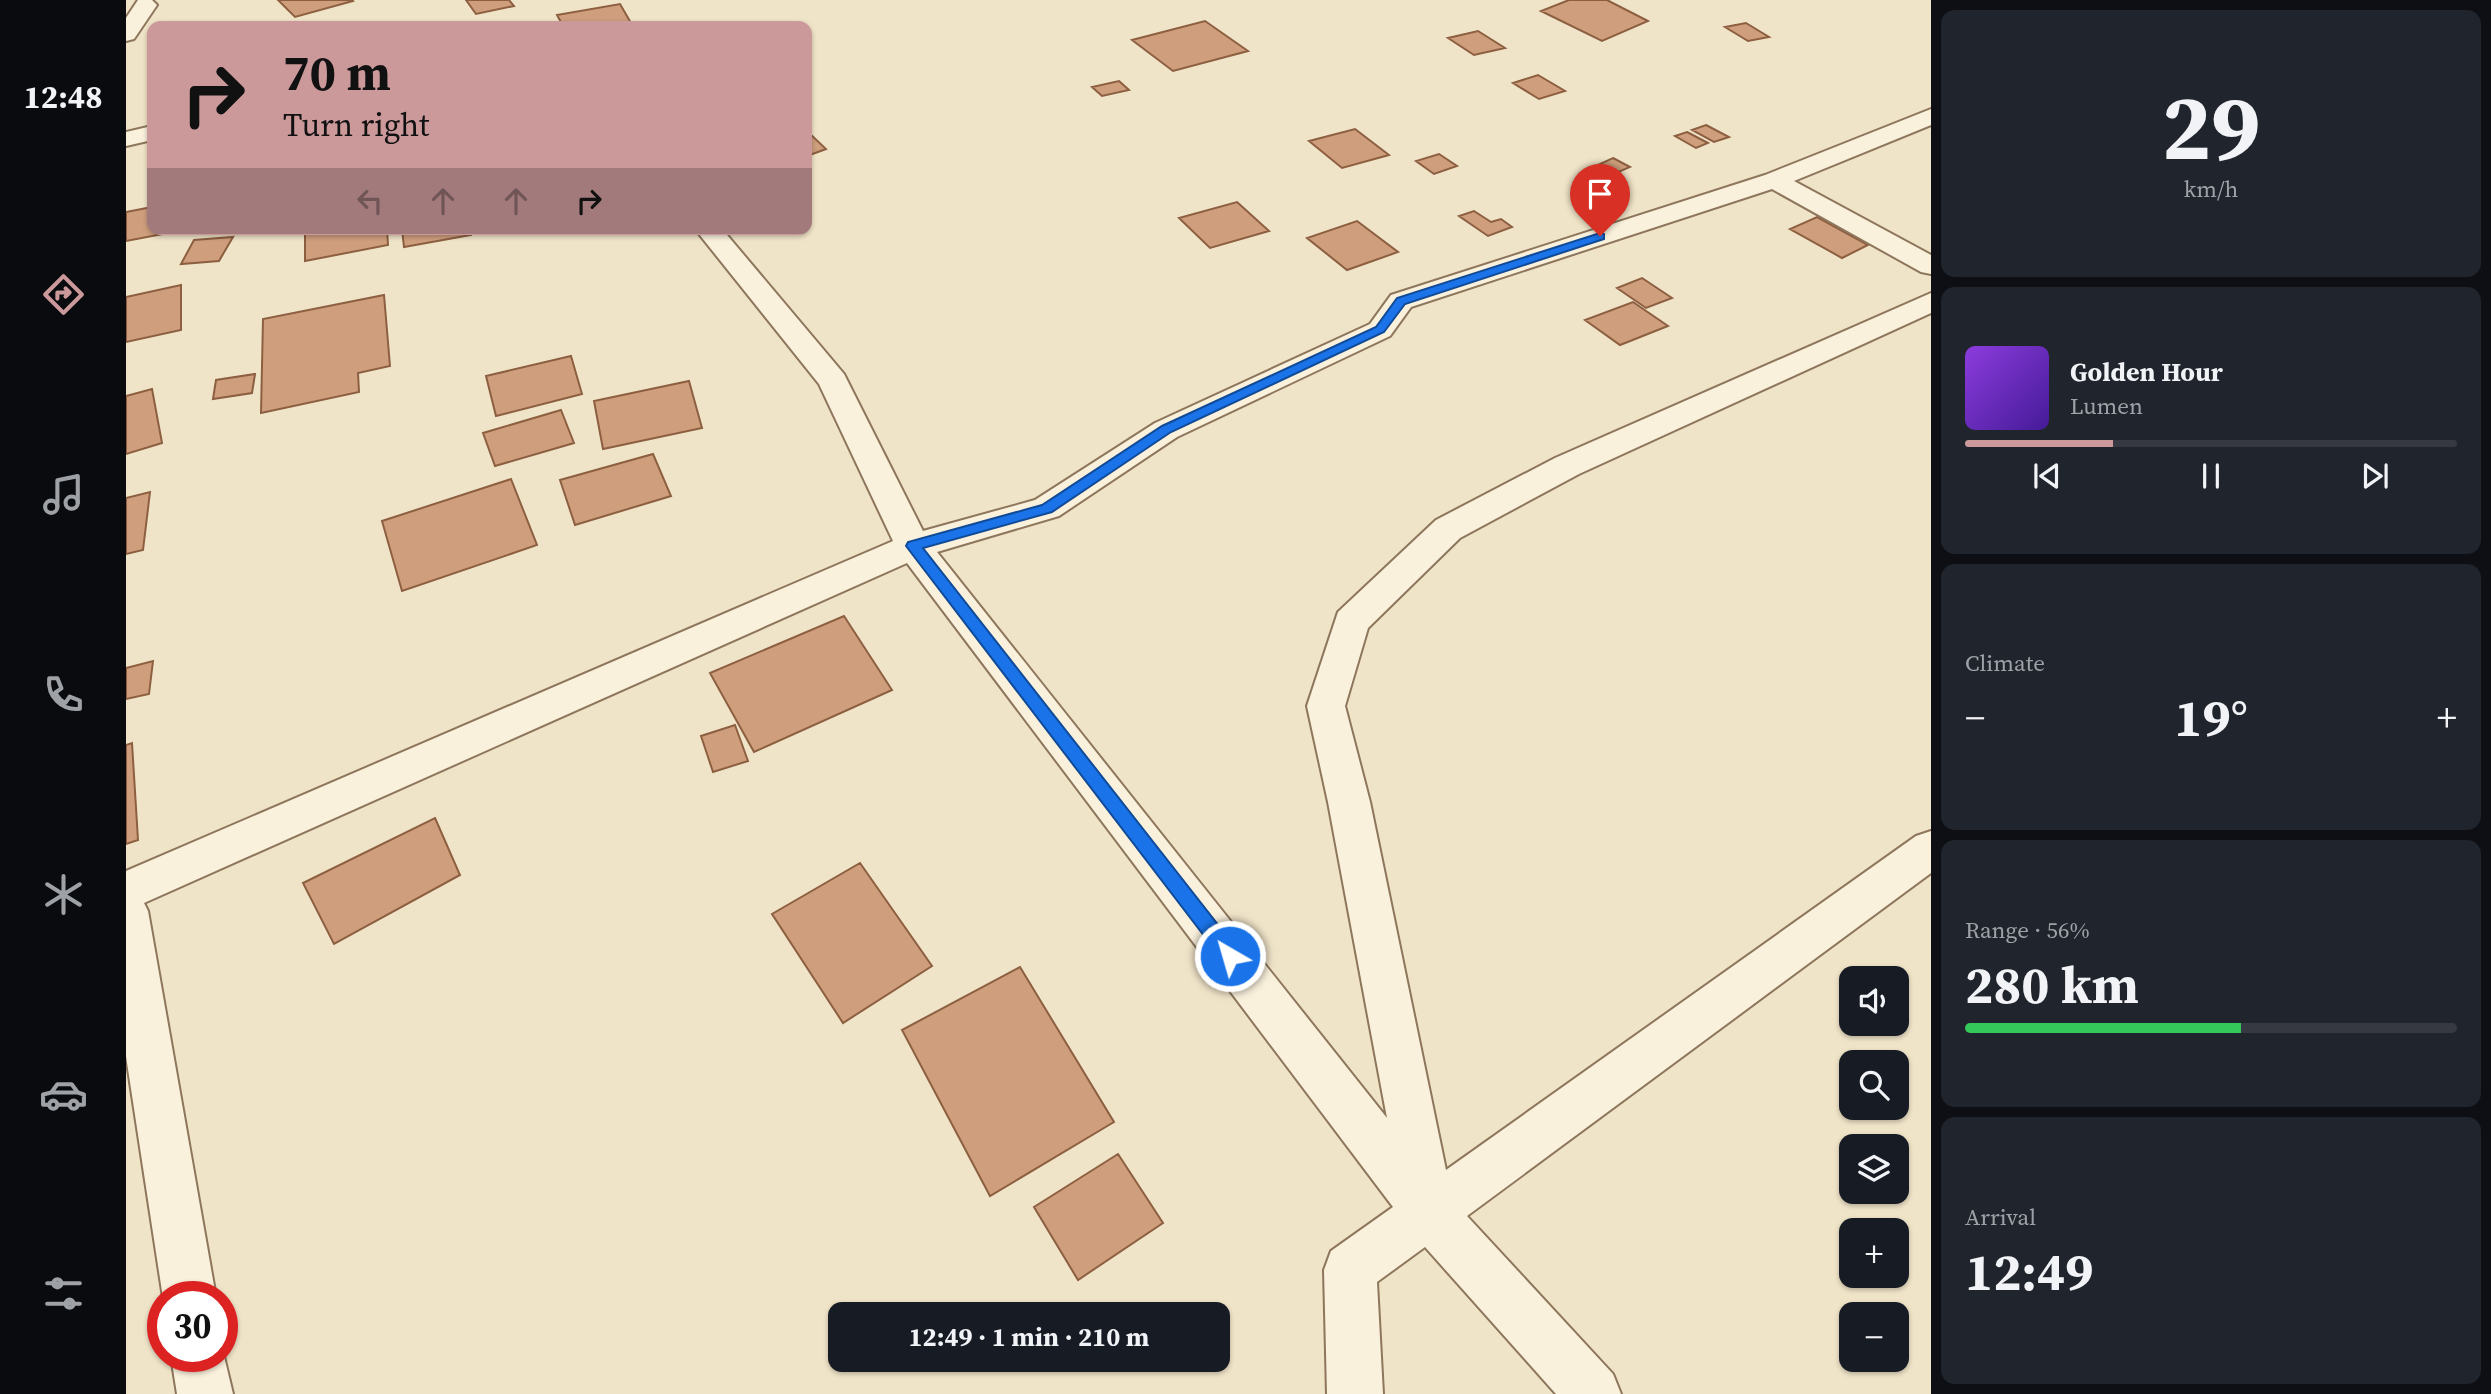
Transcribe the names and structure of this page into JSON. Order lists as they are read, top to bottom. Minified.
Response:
{"page":{"tabs":"12:48","tile":[["29","km/h"],"Climate",["Range · 56%","280 km"],["Arrival","12:49"]],"turn":["70 m","Turn right"],"song":["Golden Hour","Lumen"],"heat":["−","19°","+"],"map_buttons":["+","−"],"limit":"30","trip":"12:49 · 1 min · 210 m"}}
